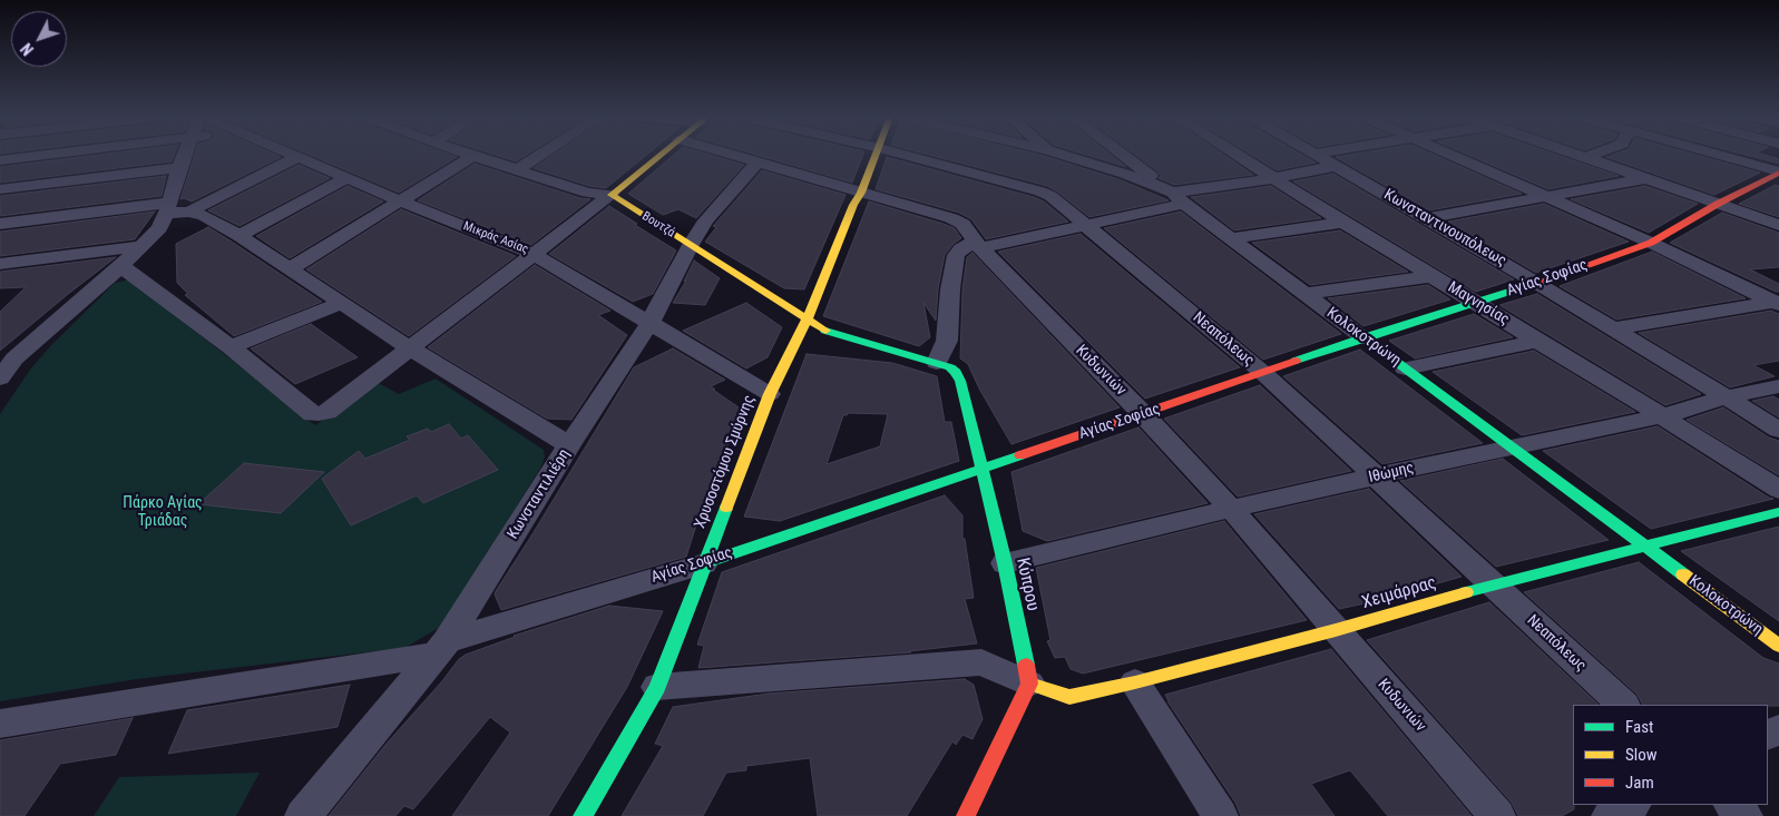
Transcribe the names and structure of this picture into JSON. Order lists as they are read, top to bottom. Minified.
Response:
{"streets":{"street":["Βουτζά","Κωνσταντινουπόλεως","Μικράς Ασίας","Αγίας Σοφίας","Μαγνησίας","Κολοκοτρώνη","Νεαπόλεως","Κυδωνιών","Χρυσοστόμου Σμύρνης","Ιθώμης","Κωνσταντιλιέρη","Κύπρου","Χειμάρρας"]},"crossings":[["Βουτζά","Χρυσοστόμου Σμύρνης"],["Βουτζά","Κωνσταντιλιέρη"],["Βουτζά","Κύπρου"],["Κωνσταντινουπόλεως","Αγίας Σοφίας"],["Κωνσταντινουπόλεως","Ιθώμης"],["Μικράς Ασίας","Χρυσοστόμου Σμύρνης"],["Μικράς Ασίας","Κωνσταντιλιέρη"],["Αγίας Σοφίας","Μαγνησίας"],["Αγίας Σοφίας","Κολοκοτρώνη"],["Αγίας Σοφίας","Νεαπόλεως"],["Αγίας Σοφίας","Κυδωνιών"],["Αγίας Σοφίας","Χρυσοστόμου Σμύρνης"],["Αγίας Σοφίας","Κωνσταντιλιέρη"],["Αγίας Σοφίας","Κύπρου"],["Μαγνησίας","Ιθώμης"],["Κολοκοτρώνη","Ιθώμης"],["Κολοκοτρώνη","Χειμάρρας"],["Νεαπόλεως","Ιθώμης"],["Νεαπόλεως","Χειμάρρας"],["Κυδωνιών","Χρυσοστόμου Σμύρνης"],["Κυδωνιών","Ιθώμης"],["Κυδωνιών","Κωνσταντιλιέρη"],["Κυδωνιών","Χειμάρρας"],["Ιθώμης","Κύπρου"],["Κύπρου","Χειμάρρας"]],"parks":["Πάρκο Αγίας Τριάδας"],"legend":["Fast","Slow","Jam"],"north":"bottom left"}
